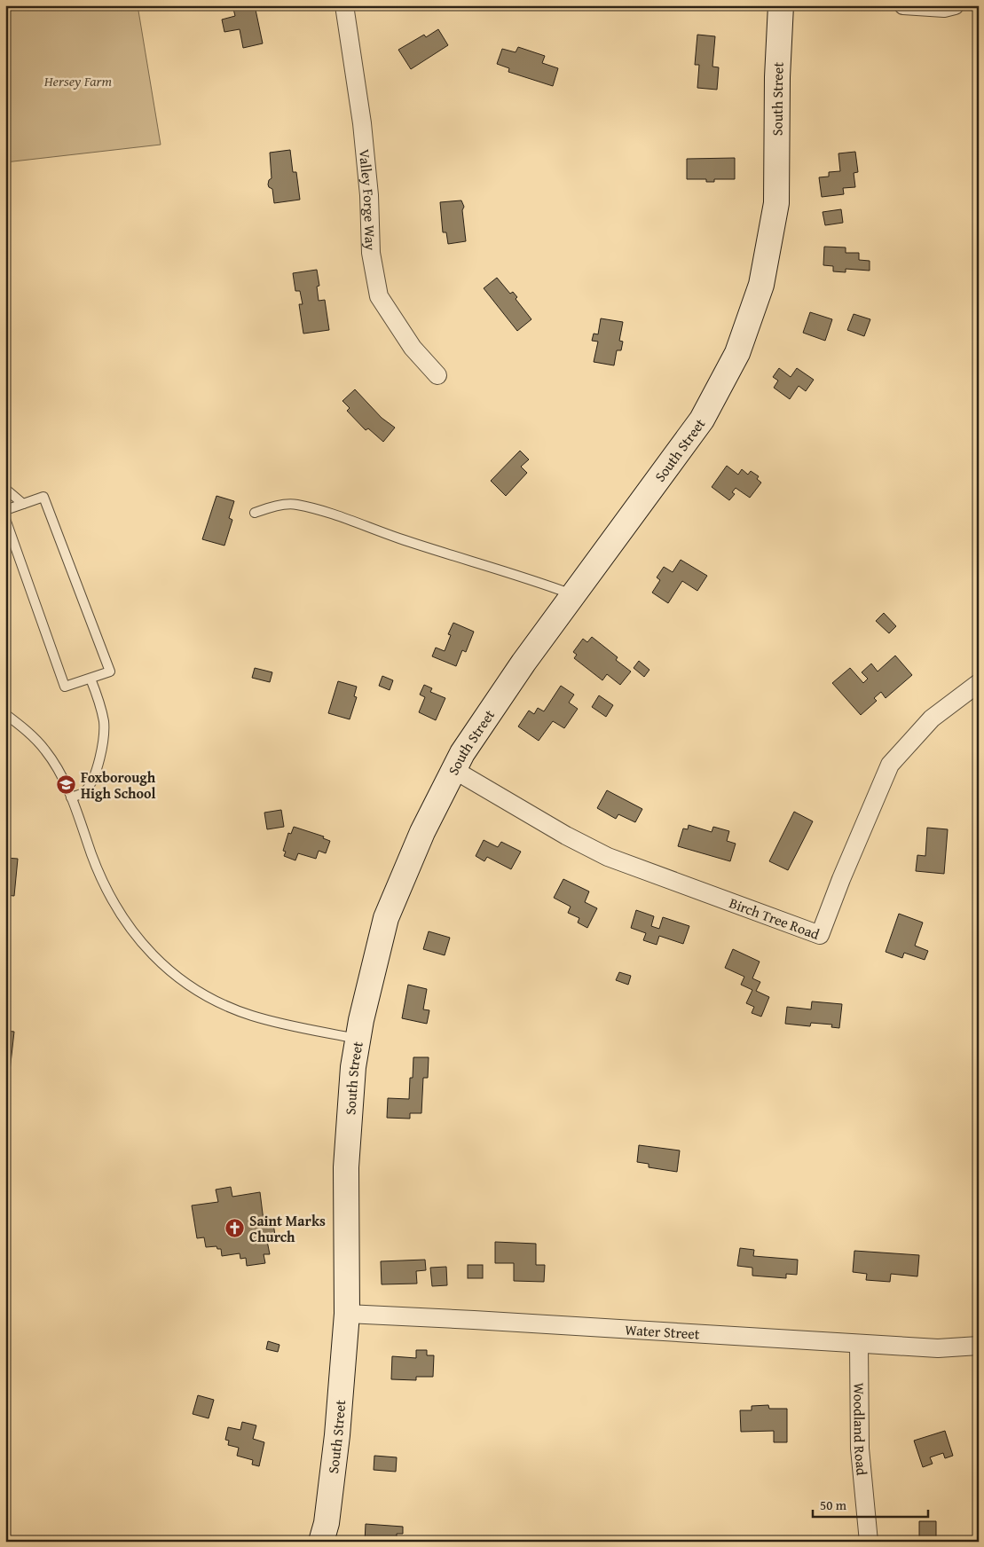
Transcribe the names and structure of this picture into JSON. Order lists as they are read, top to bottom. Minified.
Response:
{"streets":{"main road":["South Street"],"street":["Valley Forge Way","Birch Tree Road","Water Street","Woodland Road"]},"crossings":[["South Street","Birch Tree Road"],["South Street","Water Street"],["Water Street","Woodland Road"]],"parks":["Hersey Farm"],"places":{"school or university":["Foxborough High School"],"church":["Saint Marks Church"]},"scale_bar":"50 m"}
